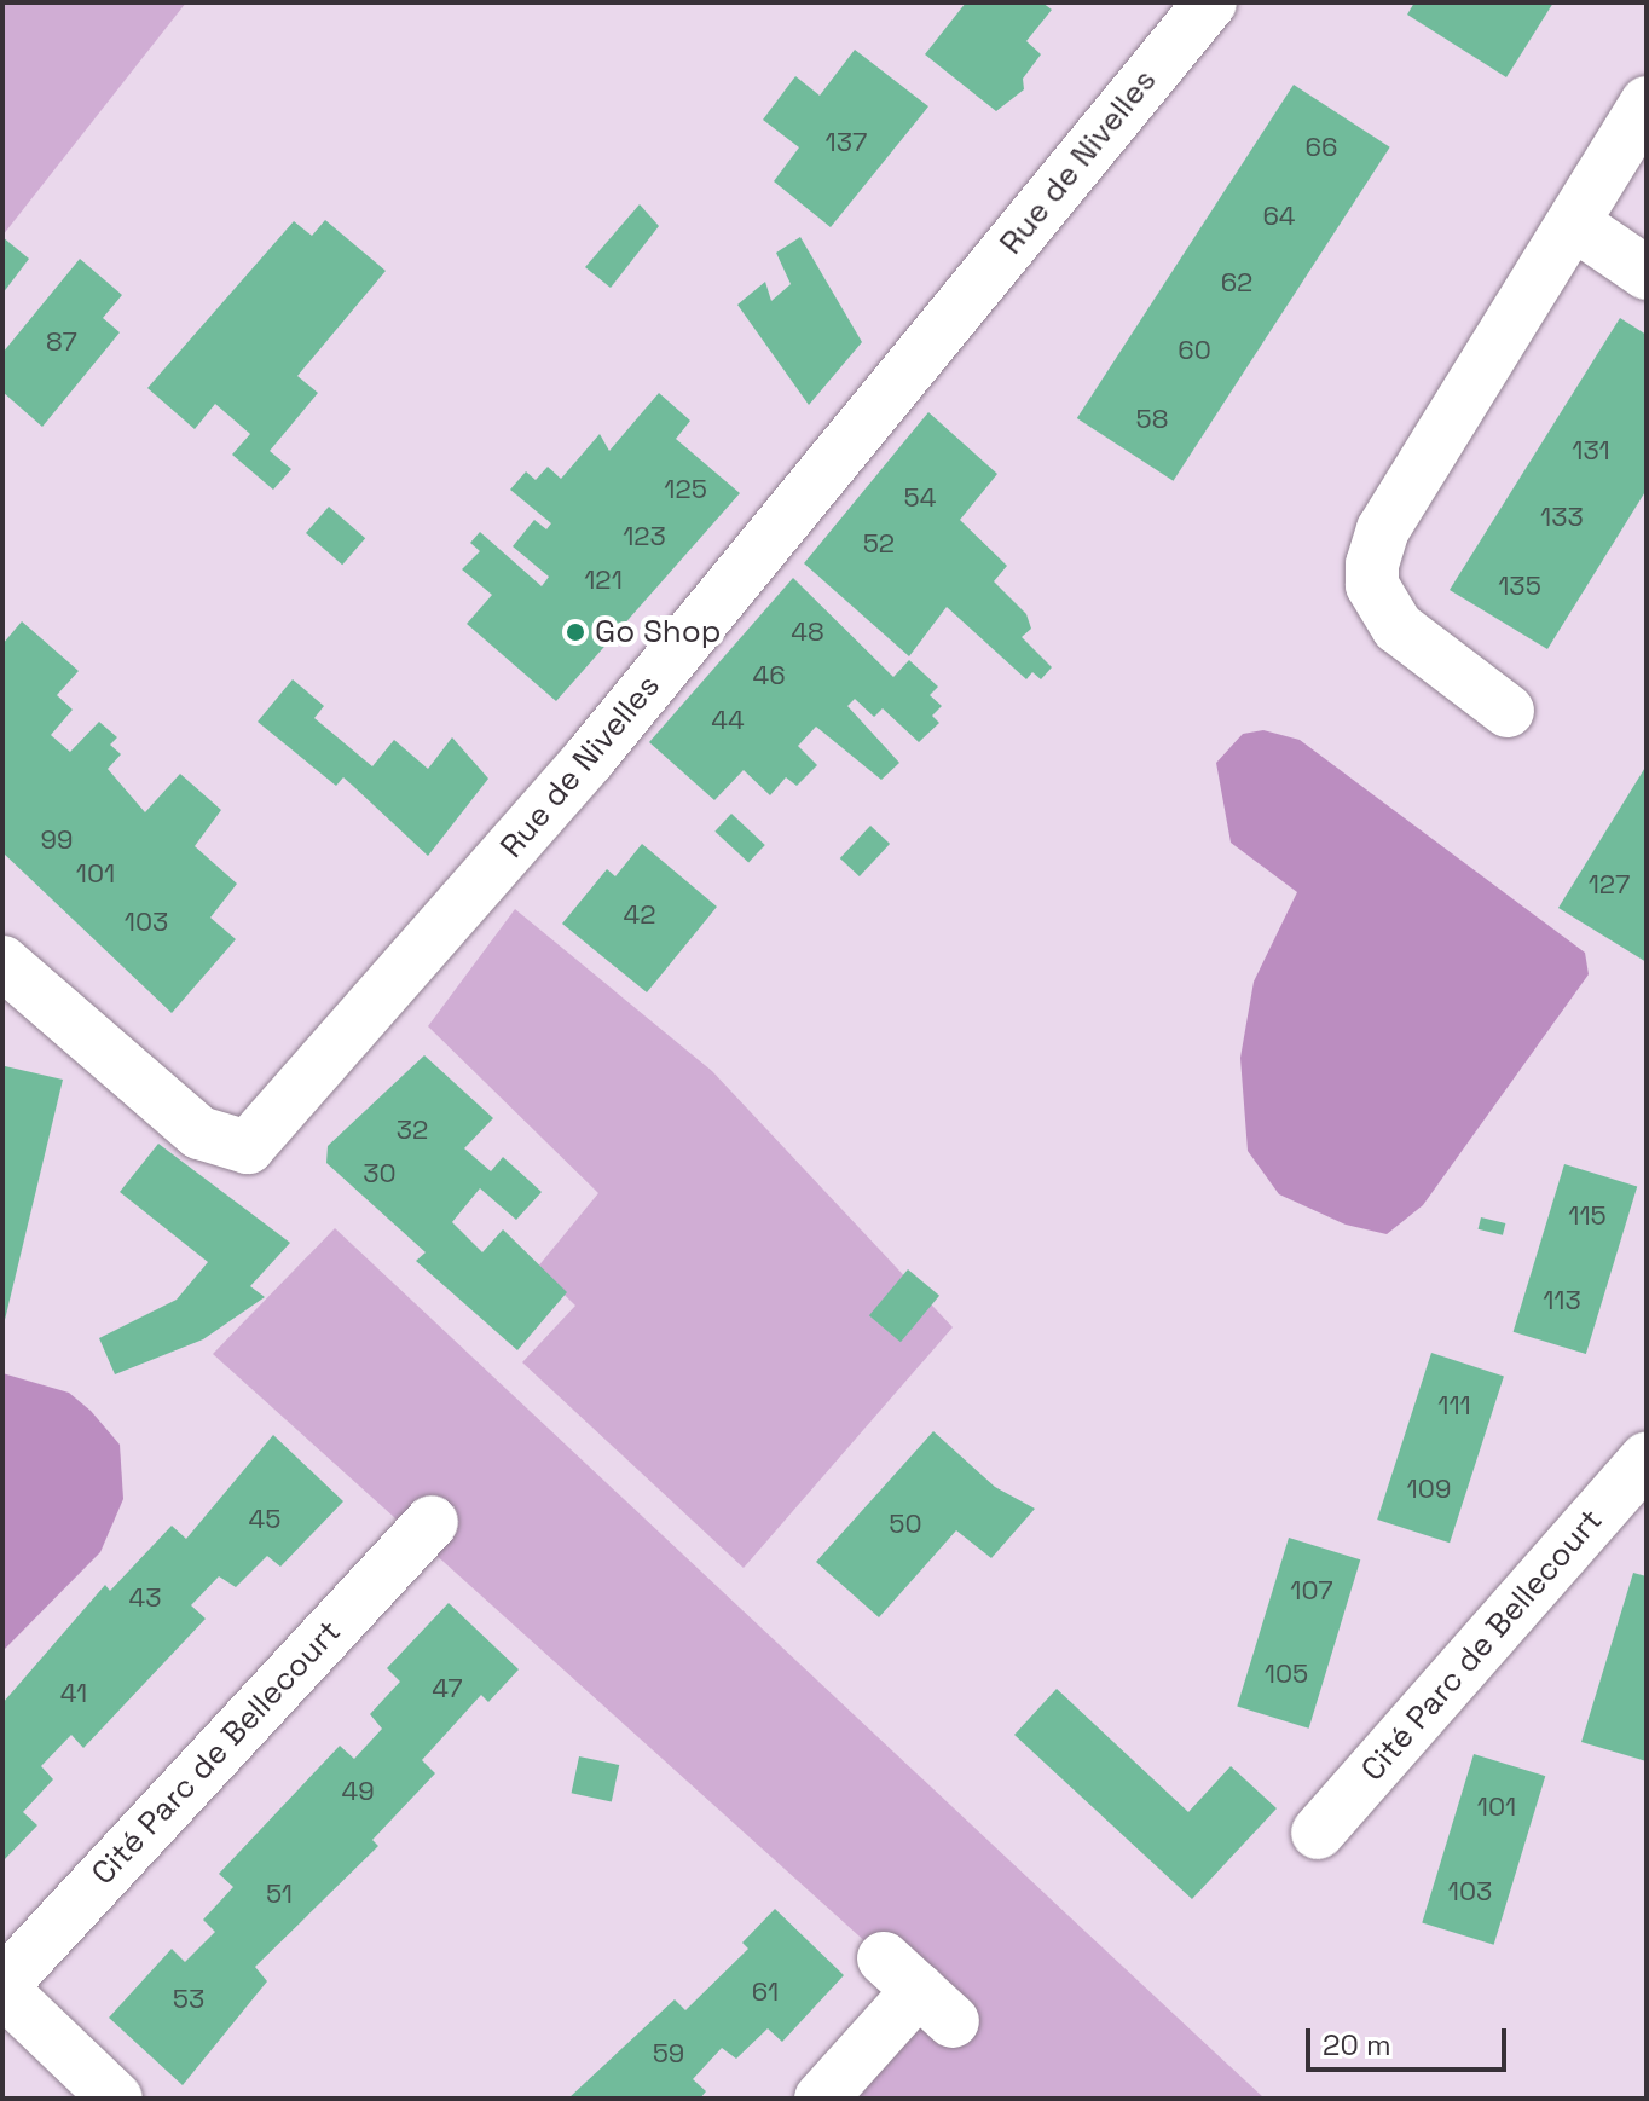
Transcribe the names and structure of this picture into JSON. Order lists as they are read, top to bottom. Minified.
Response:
{"streets":{"street":["Rue de Nivelles","Cité Parc de Bellecourt"]},"places":["Go Shop"],"house_numbers":["137","66","64","62","87","60","58","131","125","54","133","123","52","121","135","48","46","44","99","101","127","42","103","32","30","115","113","111","109","45","50","107","43","105","47","41","49","101","103","51","61","53","59"],"scale_bar":"20 m"}
